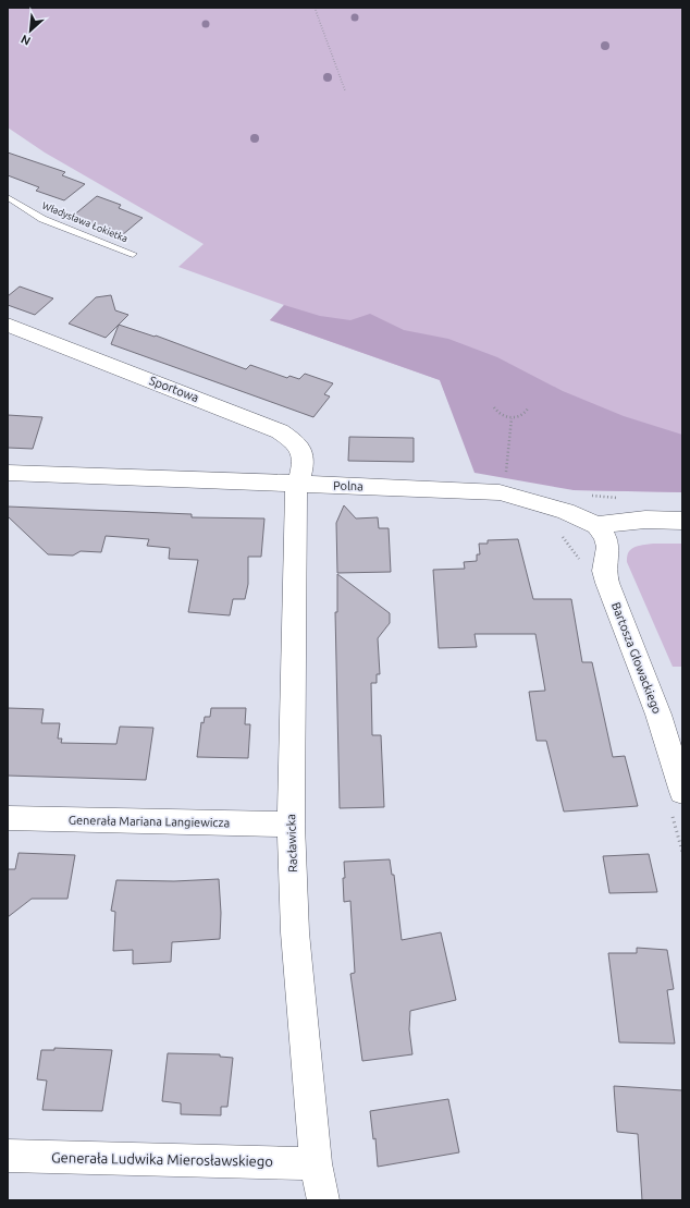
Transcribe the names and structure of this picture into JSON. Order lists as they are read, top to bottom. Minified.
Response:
{"streets":{"street":["Sportowa","Polna","Bartosza Głowackiego","Generała Mariana Langiewicza","Racławicka","Generała Ludwika Mierosławskiego"],"lane":["Władysława Łokietka"]},"crossings":[["Sportowa","Polna"],["Sportowa","Racławicka"],["Polna","Bartosza Głowackiego"],["Polna","Racławicka"],["Generała Mariana Langiewicza","Racławicka"],["Racławicka","Generała Ludwika Mierosławskiego"]],"north":"bottom left"}
